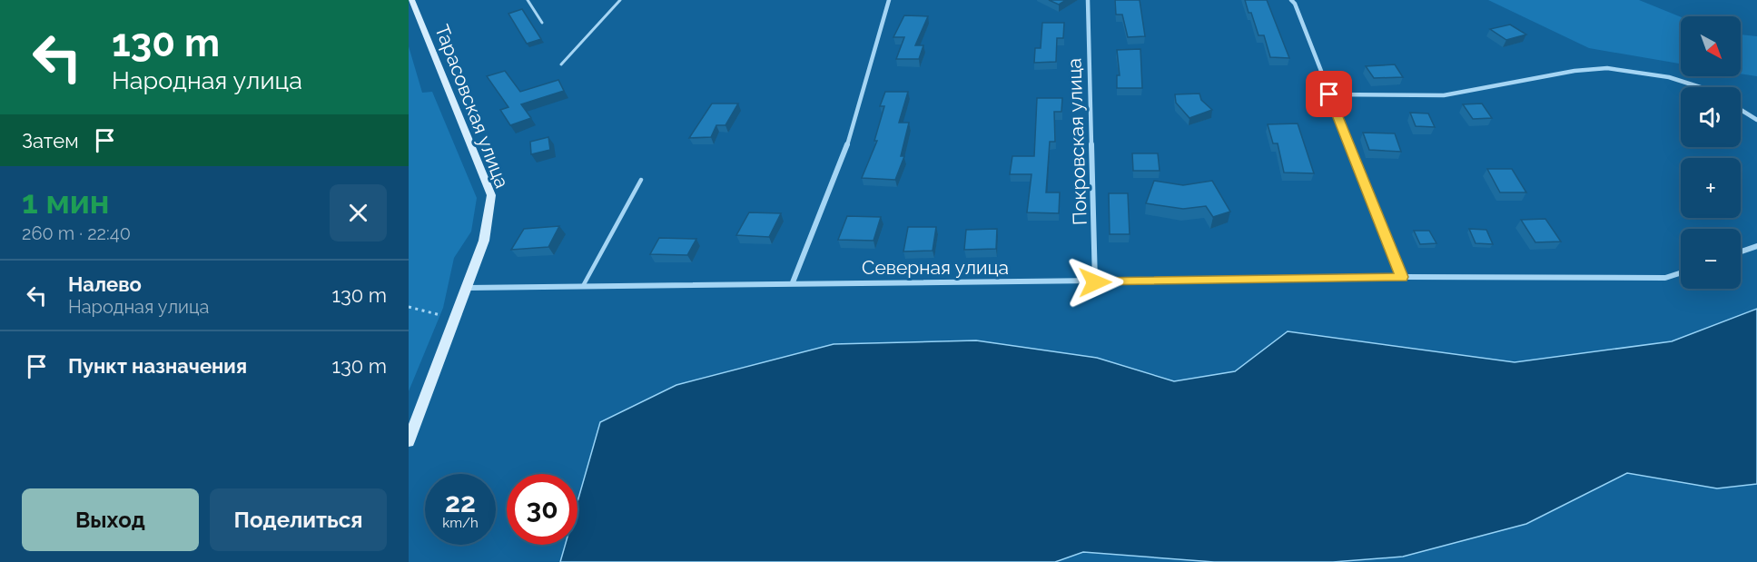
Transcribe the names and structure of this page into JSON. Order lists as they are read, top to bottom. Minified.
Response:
{"streets":{"main road":["Тарасовская улица"],"street":["Покровская улица","Северная улица"]},"crossings":[["Тарасовская улица","Северная улица"],["Покровская улица","Северная улица"]],"north":"bottom right","page":{"turn":["130 m","Народная улица"],"map_buttons":["+","−"],"then":"Затем","heading":["1 мин","260 m · 22:40"],"list":[{"name":"Налево","note":"Народная улица","value":"130 m"},{"name":"Пункт назначения","value":"130 m"}],"speed":"22 km/h","limit":"30","buttons":["Выход","Поделиться"]}}
